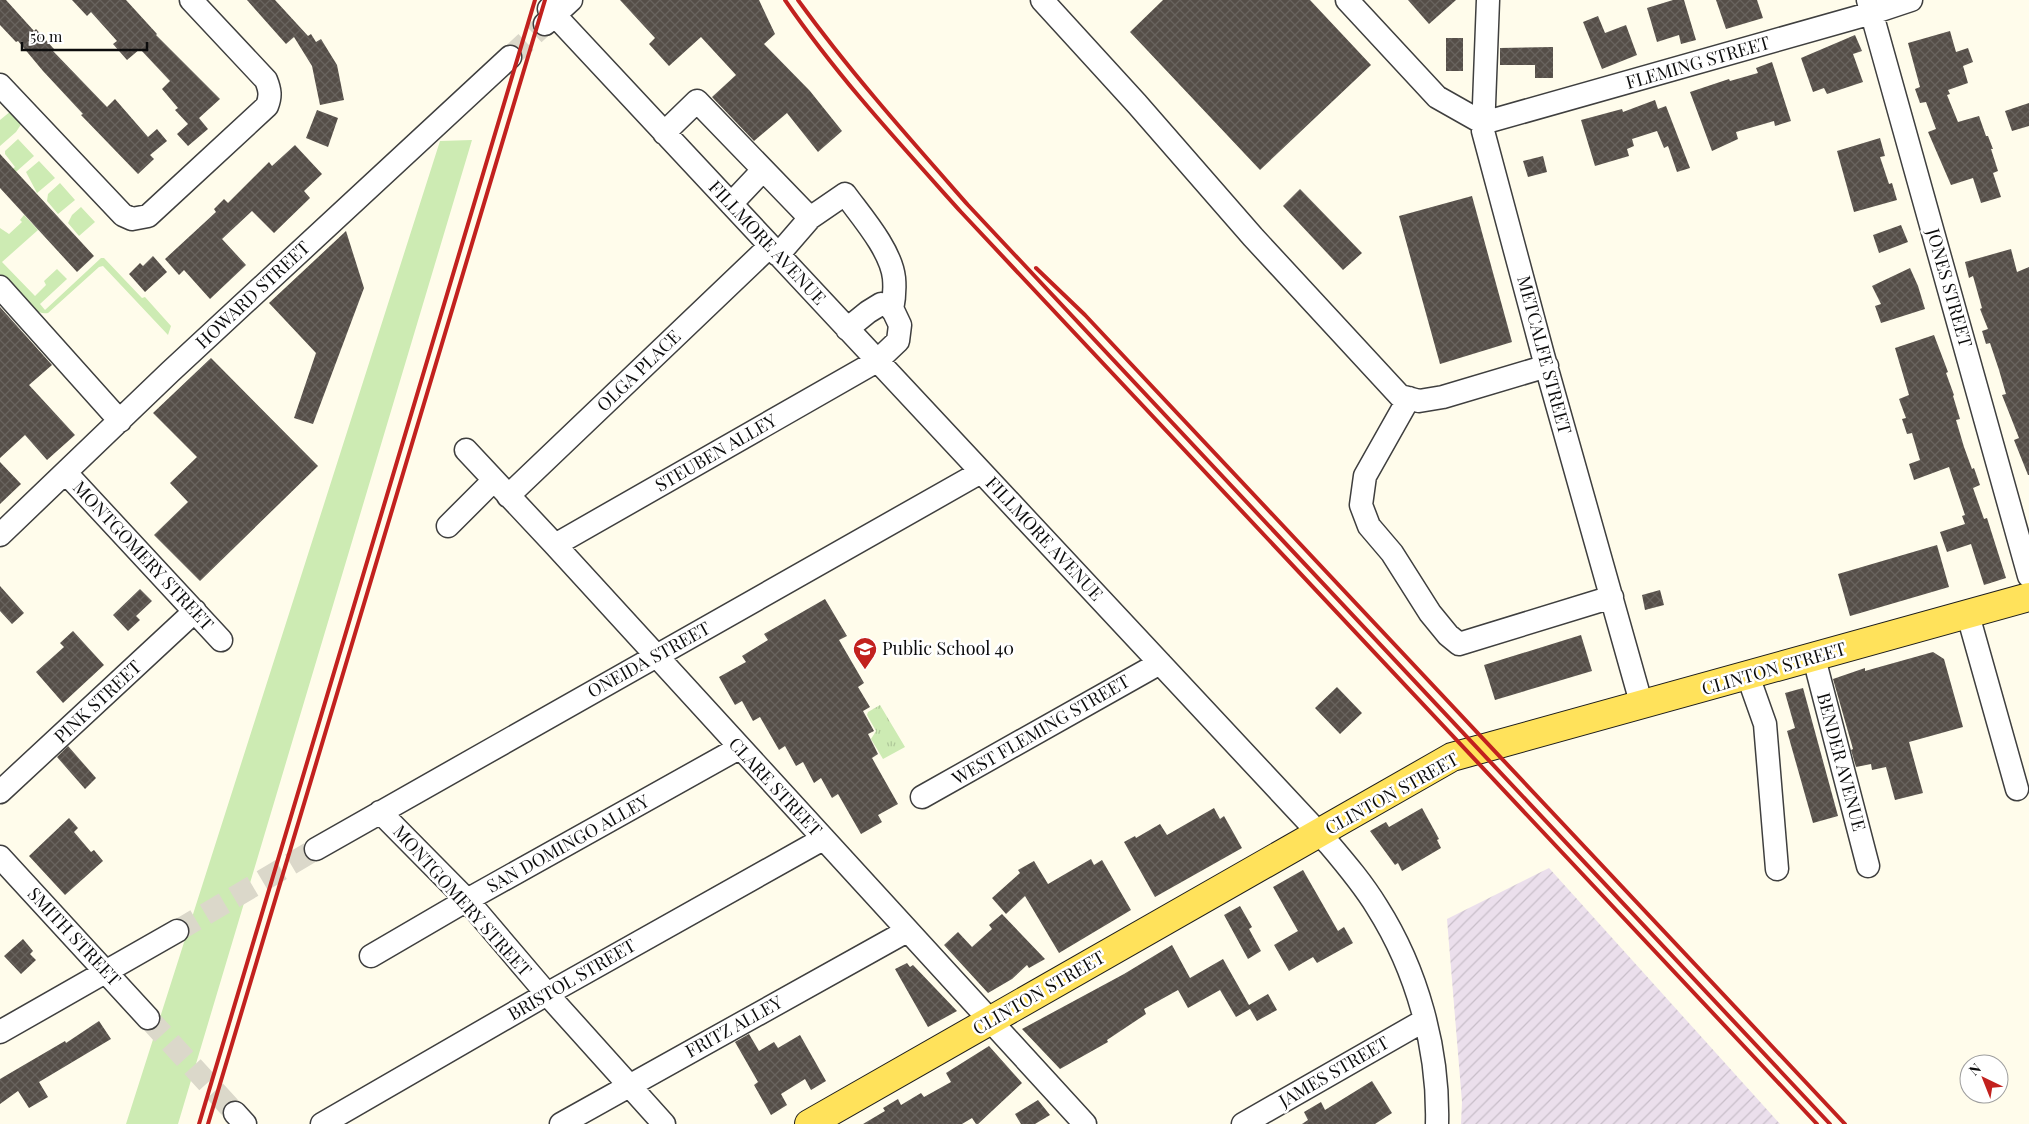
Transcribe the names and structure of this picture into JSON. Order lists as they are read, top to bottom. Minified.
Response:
{"streets":{"main road":["CLINTON STREET"],"street":["FLEMING STREET","FILLMORE AVENUE","JONES STREET","HOWARD STREET","METCALFE STREET","OLGA PLACE","STEUBEN ALLEY","MONTGOMERY STREET","ONEIDA STREET","PINK STREET","WEST FLEMING STREET","BENDER AVENUE","CLARE STREET","SAN DOMINGO ALLEY","SMITH STREET","BRISTOL STREET","FRITZ ALLEY","JAMES STREET"]},"crossings":[["FLEMING STREET","JONES STREET"],["FLEMING STREET","METCALFE STREET"],["FILLMORE AVENUE","OLGA PLACE"],["FILLMORE AVENUE","STEUBEN ALLEY"],["FILLMORE AVENUE","ONEIDA STREET"],["FILLMORE AVENUE","CLINTON STREET"],["FILLMORE AVENUE","WEST FLEMING STREET"],["FILLMORE AVENUE","JAMES STREET"],["HOWARD STREET","MONTGOMERY STREET"],["METCALFE STREET","CLINTON STREET"],["OLGA PLACE","STEUBEN ALLEY"],["OLGA PLACE","CLARE STREET"],["STEUBEN ALLEY","CLARE STREET"],["MONTGOMERY STREET","ONEIDA STREET"],["MONTGOMERY STREET","PINK STREET"],["MONTGOMERY STREET","SAN DOMINGO ALLEY"],["MONTGOMERY STREET","BRISTOL STREET"],["MONTGOMERY STREET","FRITZ ALLEY"],["ONEIDA STREET","CLARE STREET"],["CLINTON STREET","BENDER AVENUE"],["CLINTON STREET","CLARE STREET"],["CLARE STREET","SAN DOMINGO ALLEY"],["CLARE STREET","BRISTOL STREET"],["CLARE STREET","FRITZ ALLEY"]],"places":{"school or university":["Public School 40"]},"scale_bar":"50 m","north":"top left"}
